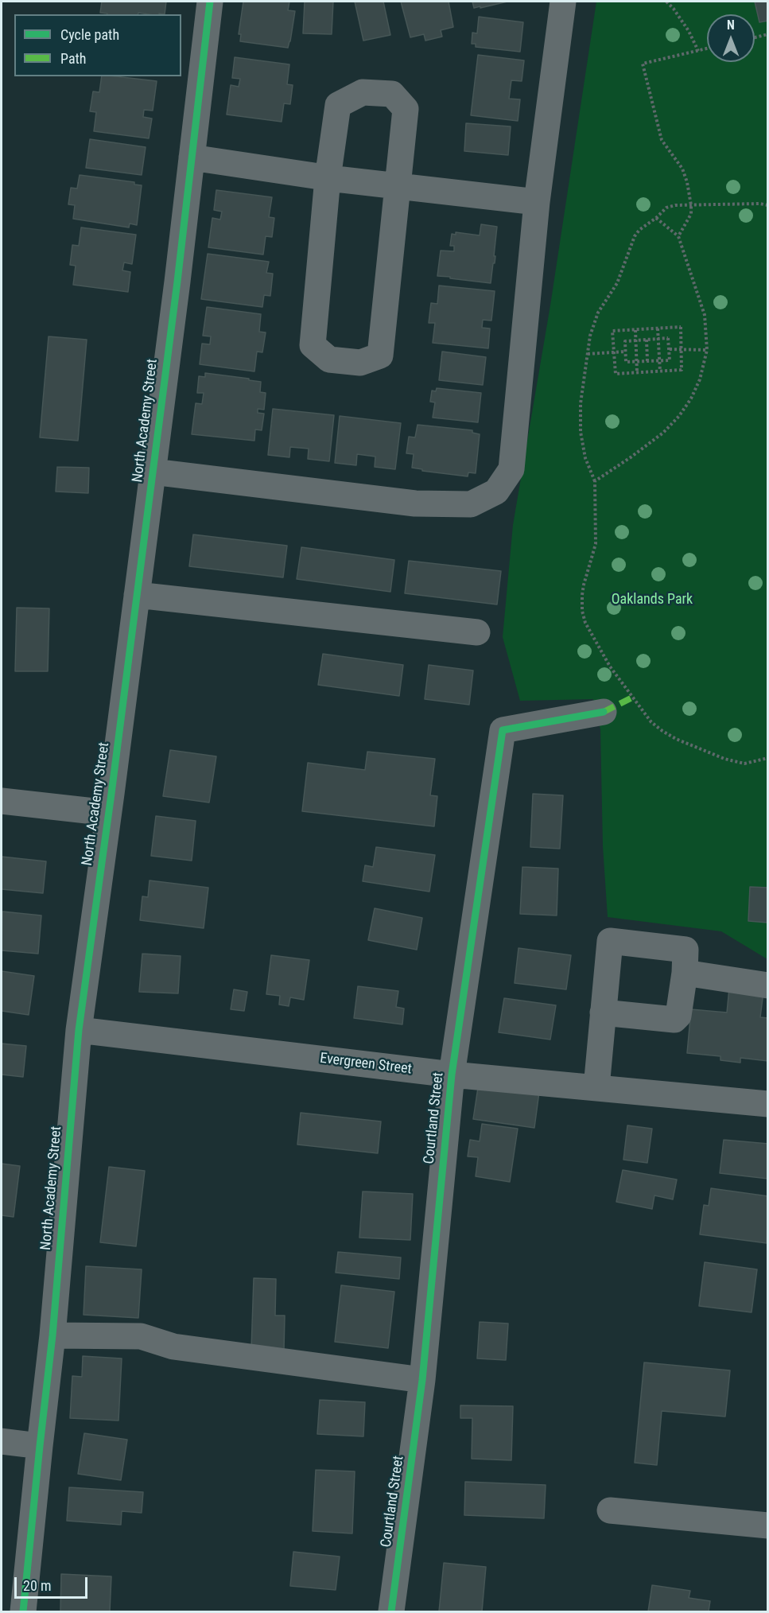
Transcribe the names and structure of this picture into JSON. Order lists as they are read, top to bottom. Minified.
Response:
{"streets":{"street":["North Academy Street","Evergreen Street","Courtland Street"]},"crossings":[["North Academy Street","Evergreen Street"],["Evergreen Street","Courtland Street"]],"parks":["Oaklands Park"],"legend":["Cycle path","Path"],"scale_bar":"20 m","north":"top"}
